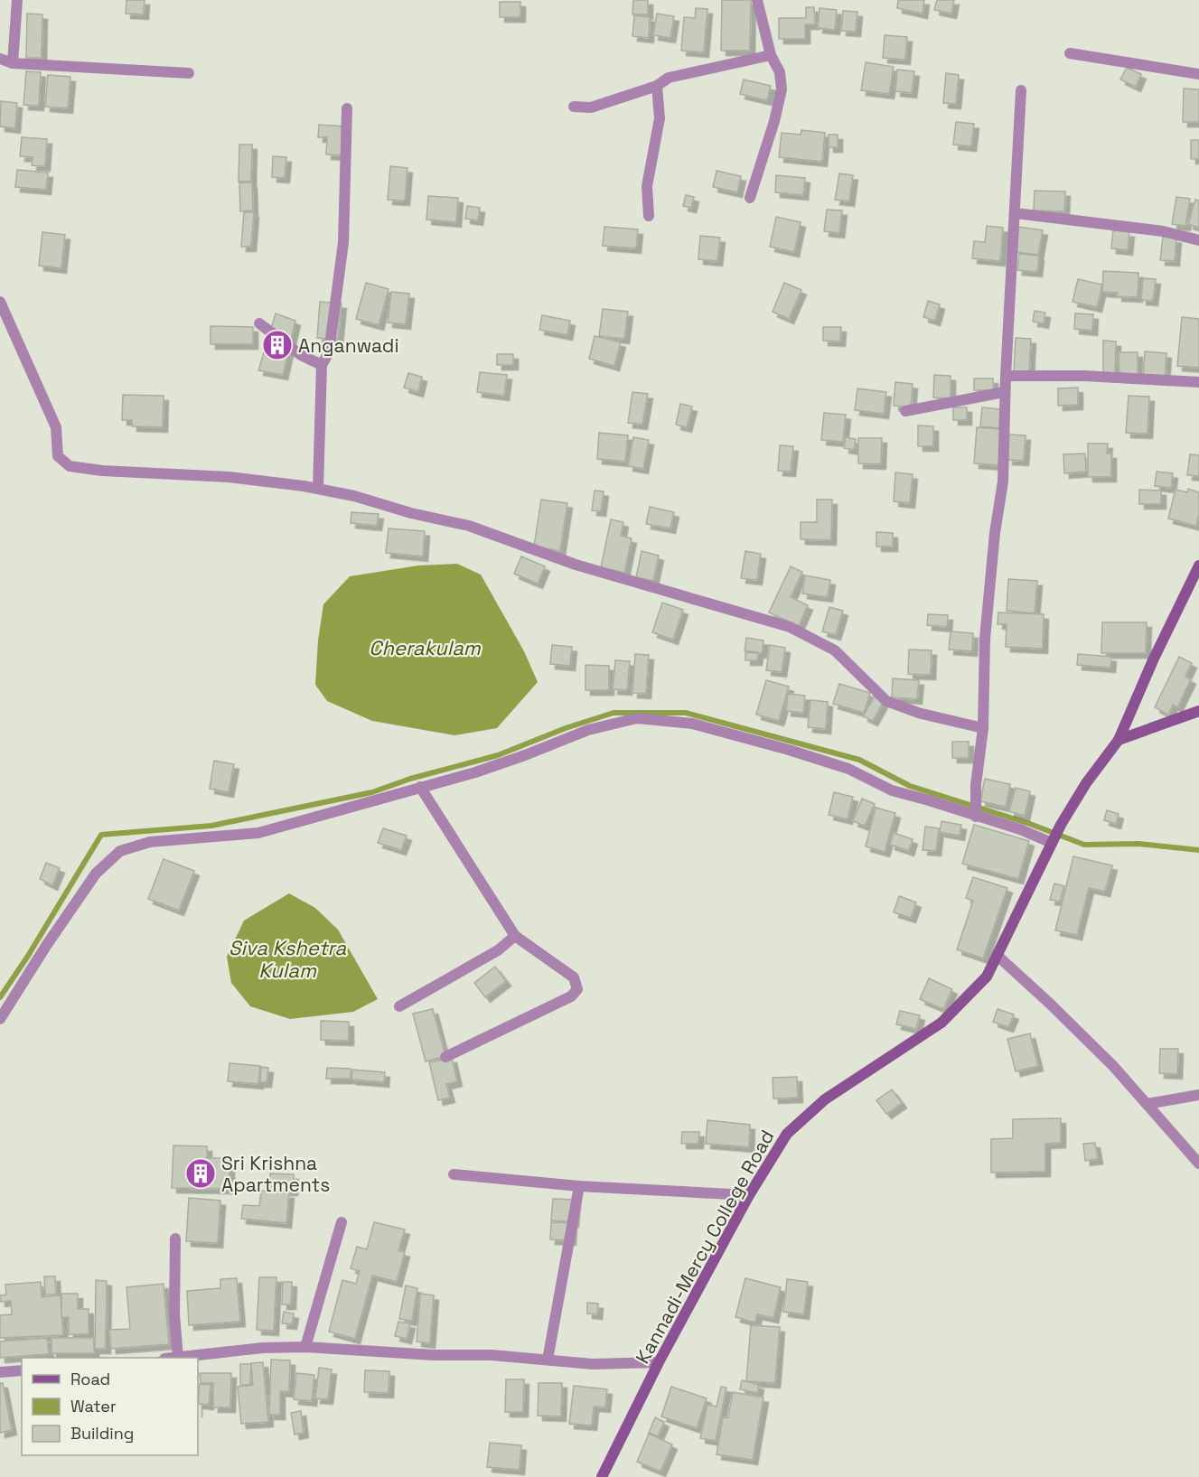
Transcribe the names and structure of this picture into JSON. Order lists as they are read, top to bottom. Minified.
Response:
{"streets":{"main road":["Kannadi-Mercy College Road"]},"water":["Cherakulam","Siva Kshetra Kulam"],"places":{"building":["Anganwadi","Sri Krishna Apartments"]},"legend":["Road","Water","Building"]}
